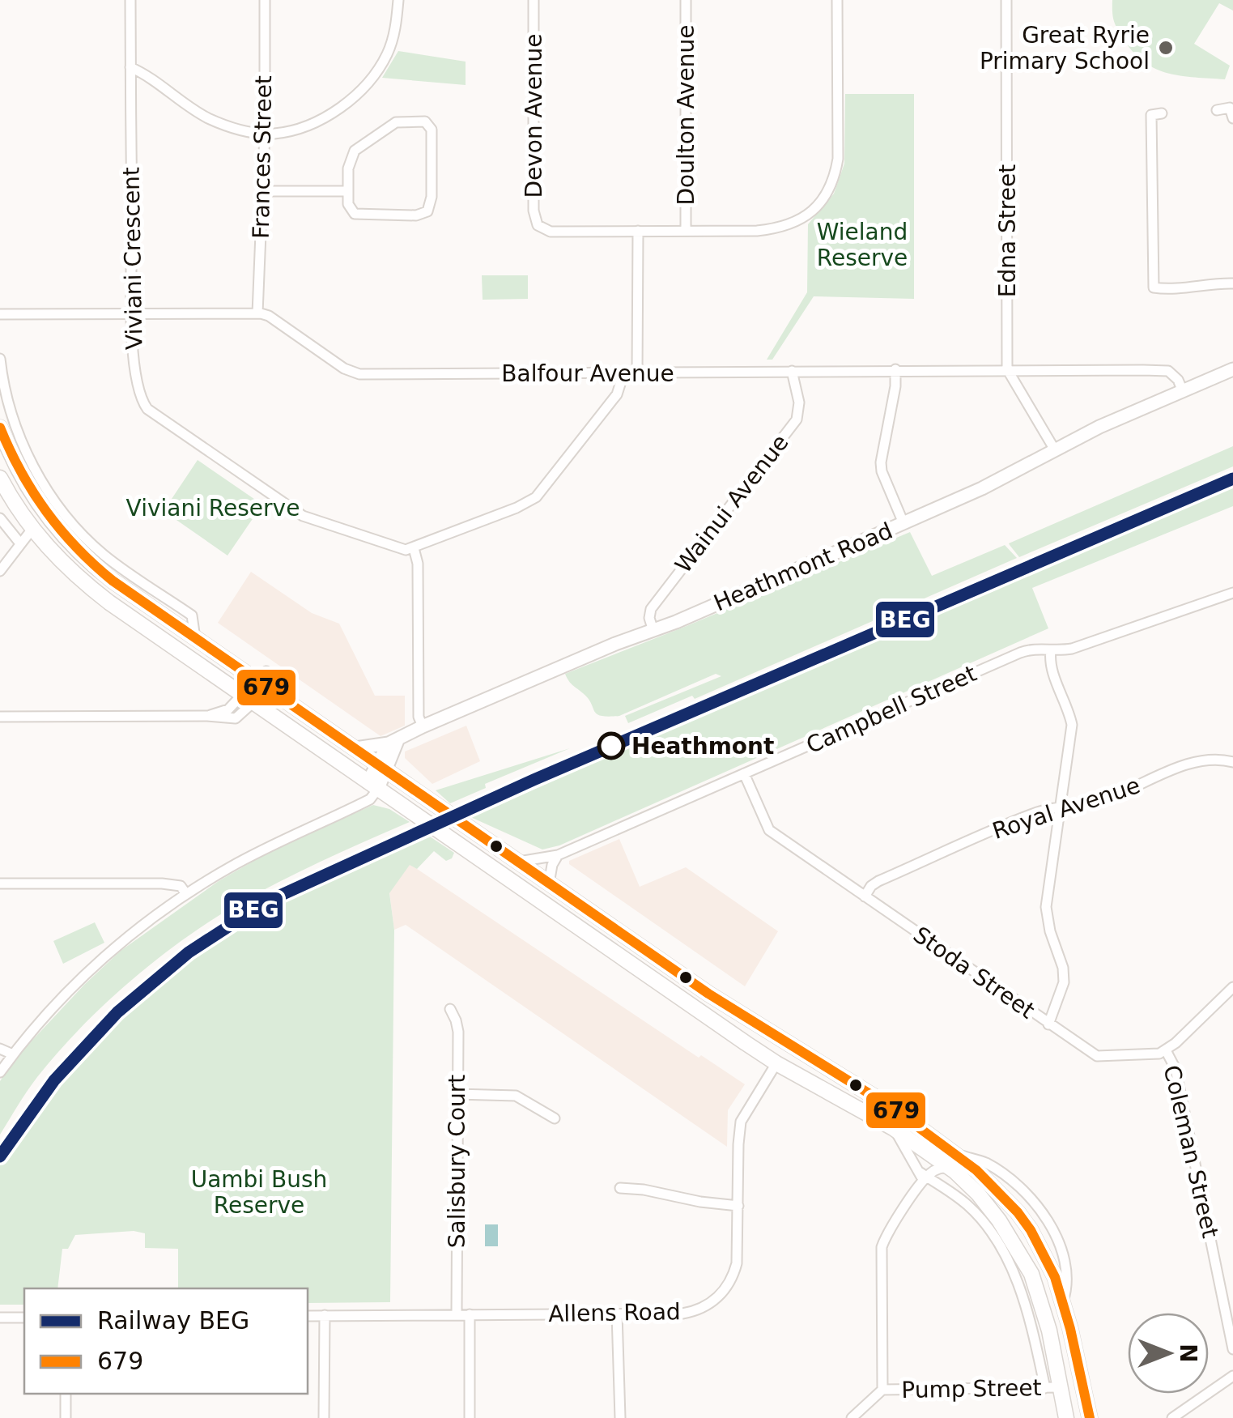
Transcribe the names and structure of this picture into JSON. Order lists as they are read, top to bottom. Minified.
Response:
{"streets":{"street":["Doulton Avenue","Devon Avenue","Frances Street","Edna Street","Viviani Crescent","Balfour Avenue","Wainui Avenue","Heathmont Road","Campbell Street","Royal Avenue","Stoda Street","Coleman Street","Salisbury Court","Allens Road","Pump Street"]},"crossings":[["Frances Street","Balfour Avenue"],["Edna Street","Balfour Avenue"],["Viviani Crescent","Balfour Avenue"],["Balfour Avenue","Wainui Avenue"],["Balfour Avenue","Heathmont Road"],["Wainui Avenue","Heathmont Road"],["Campbell Street","Stoda Street"],["Royal Avenue","Stoda Street"],["Stoda Street","Coleman Street"],["Salisbury Court","Allens Road"]],"parks":["Wieland Reserve","Viviani Reserve","Uambi Bush Reserve"],"places":["Great Ryrie Primary School","Heathmont"],"lines":["transit line 679","rail line BEG"],"legend":["Railway BEG","679"],"north":"right"}
